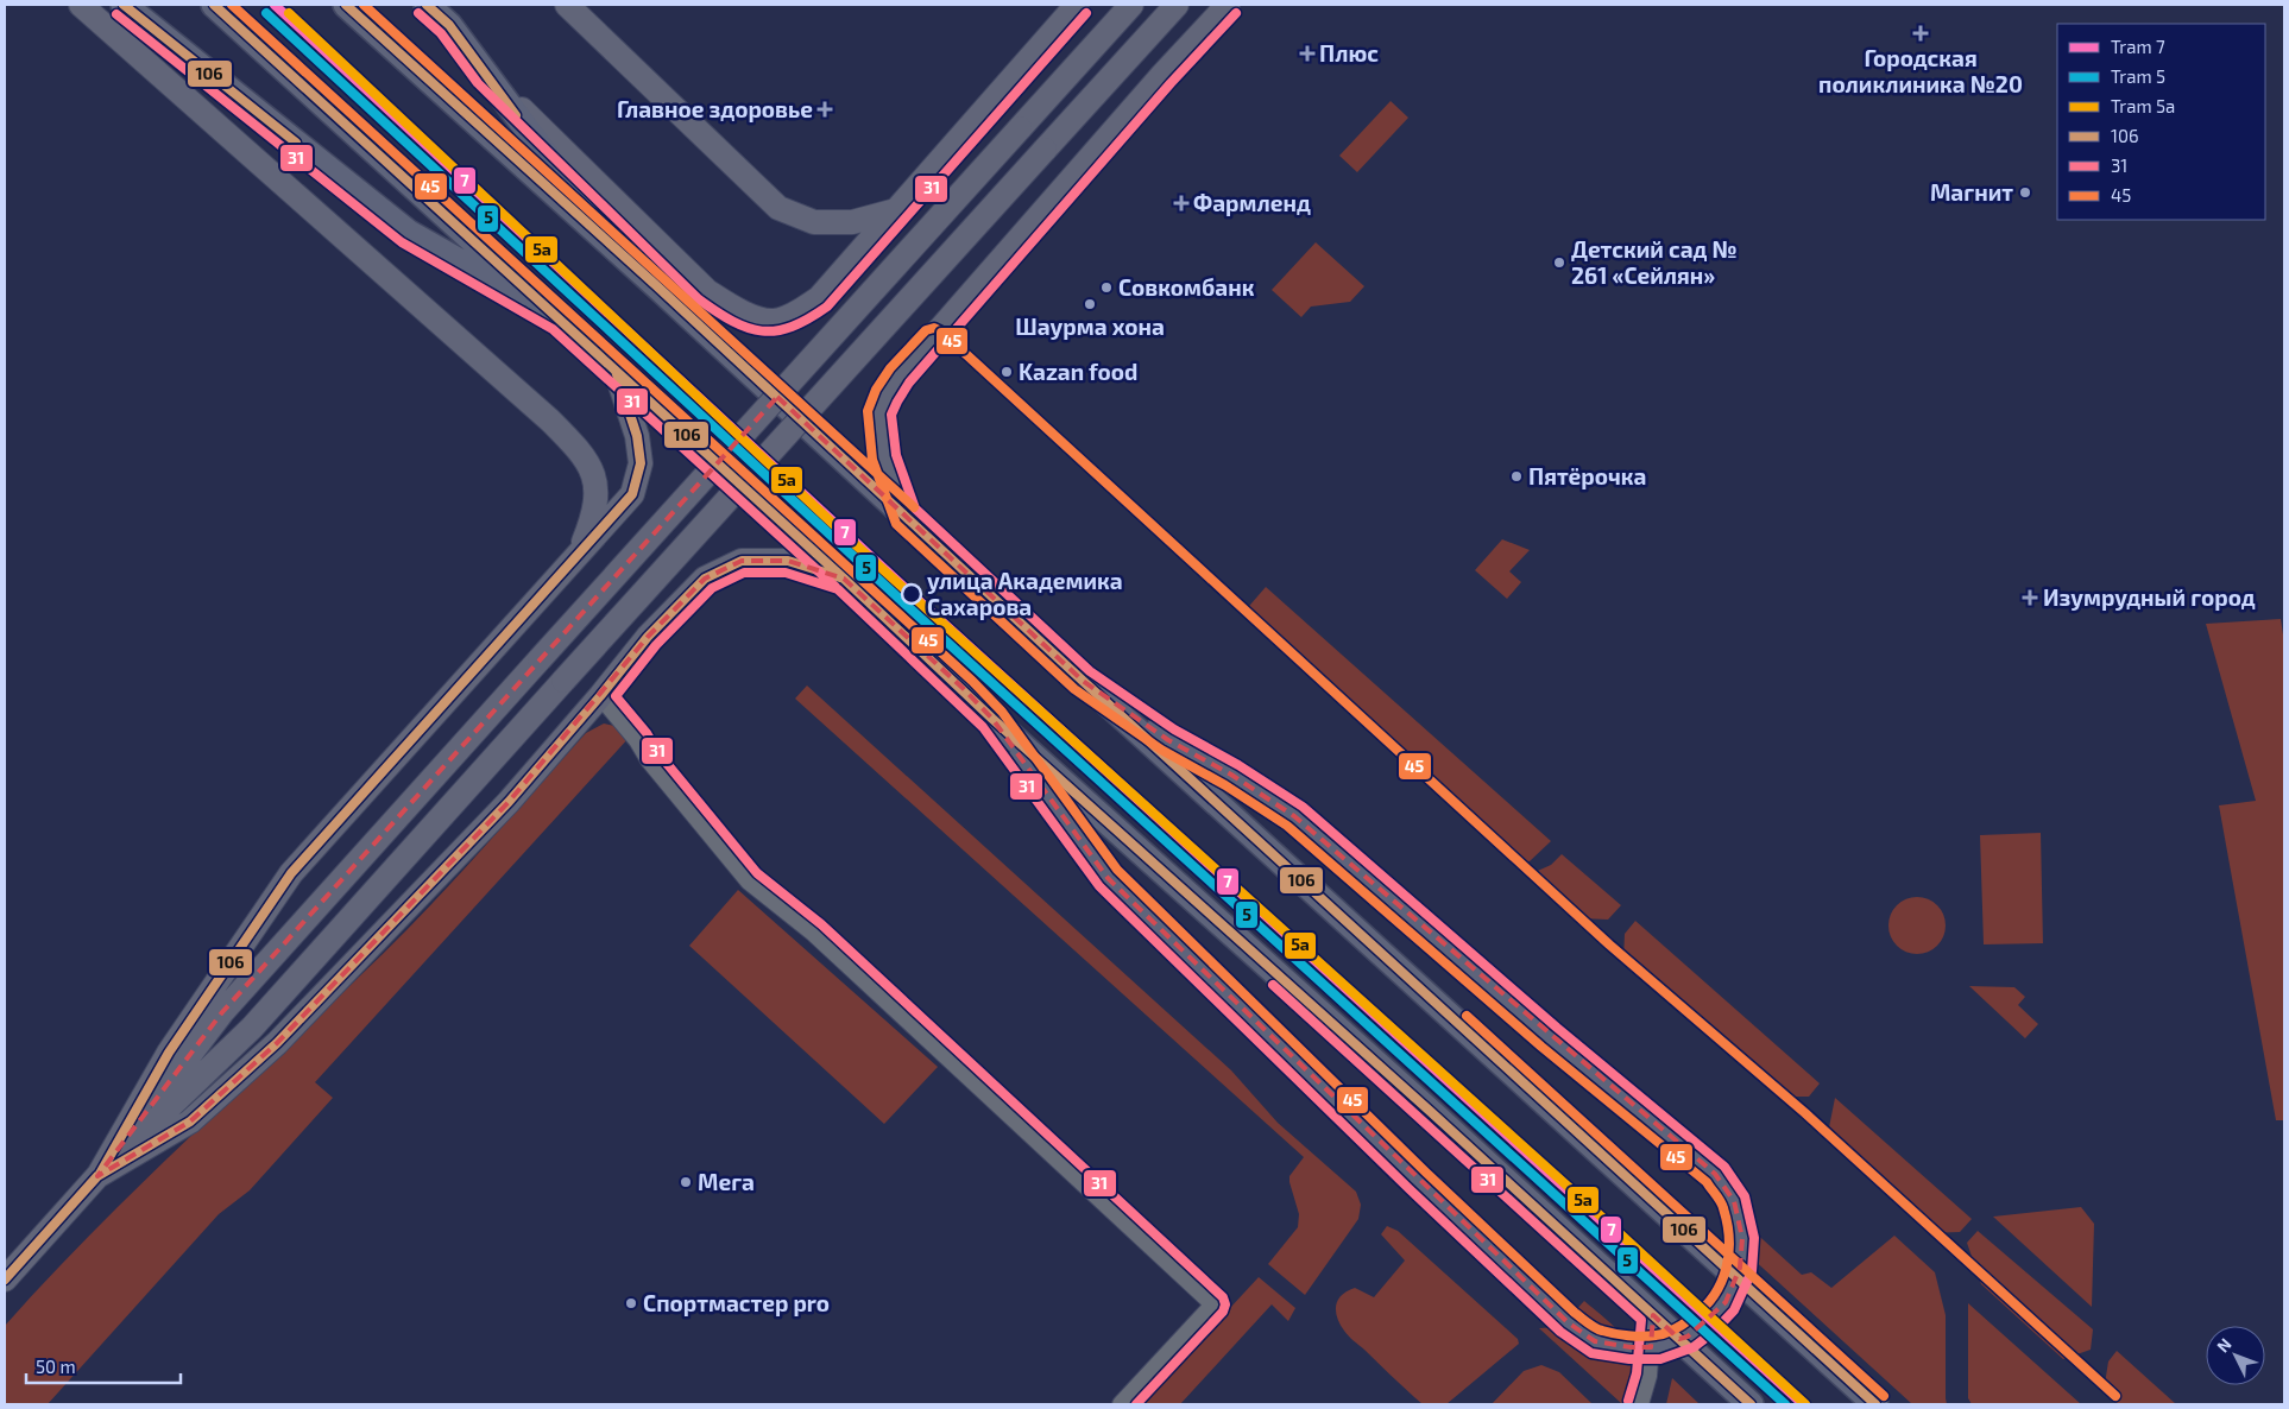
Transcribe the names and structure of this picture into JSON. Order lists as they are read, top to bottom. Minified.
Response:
{"places":{"health":["Городская поликлиника №20","Плюс","Главное здоровье","Фармленд","Изумрудный город"],"other":["Магнит","Детский сад № 261 «Сейлян»","Совкомбанк","Шаурма хона","Kazan food","Пятёрочка","улица Академика Сахарова","Мега","Спортмастер pro"]},"lines":["tram line 7","transit line 106","transit line 45","tram line 5","tram line 5а","transit line 31"],"legend":["Tram 7","Tram 5","Tram 5а","106","31","45"],"scale_bar":"50 m","north":"top left"}
